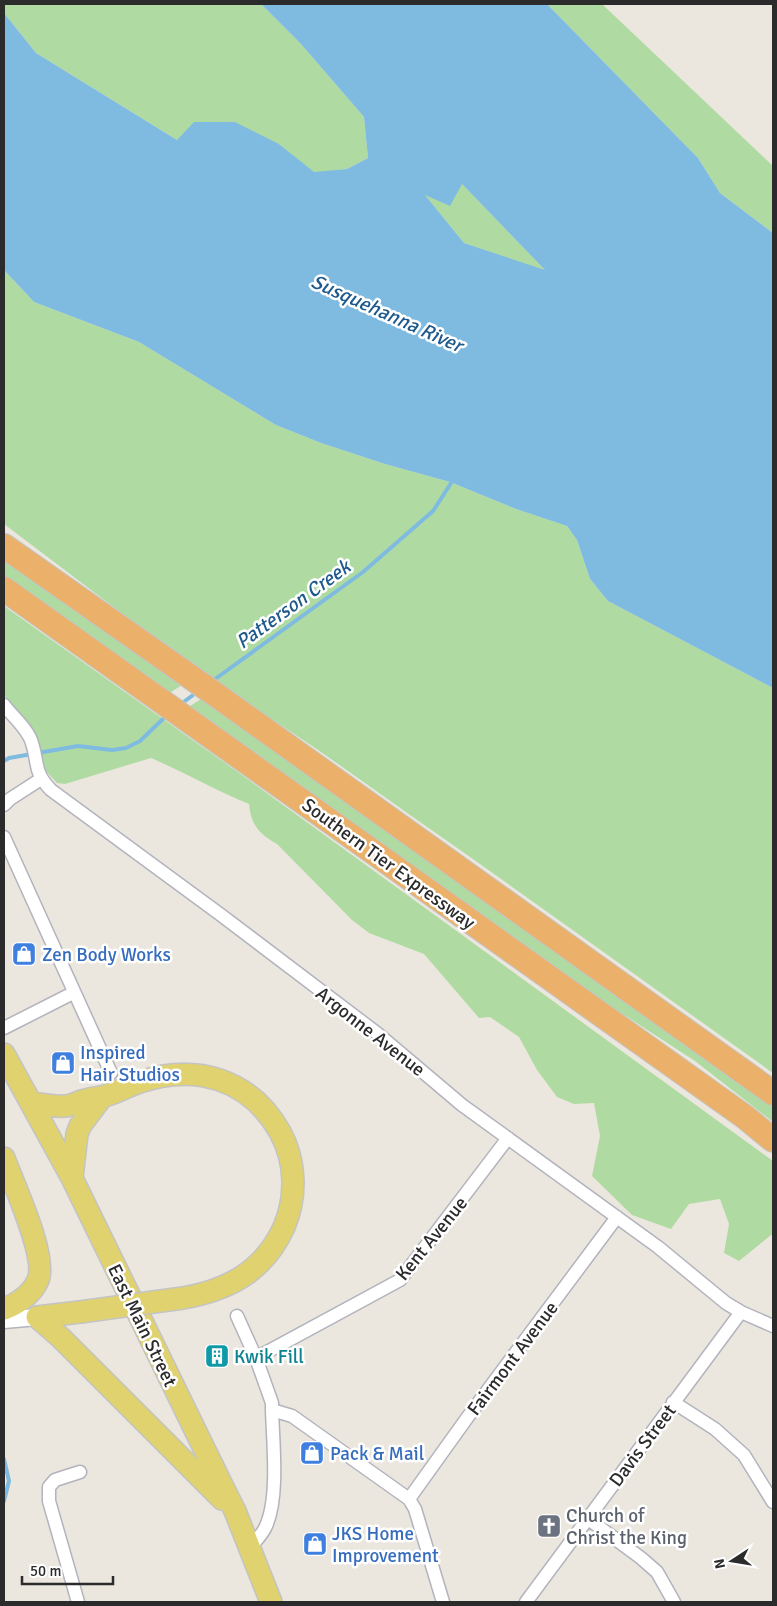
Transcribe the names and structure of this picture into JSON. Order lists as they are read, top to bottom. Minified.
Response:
{"streets":{"highway":["Southern Tier Expressway"],"main road":["East Main Street"],"street":["Argonne Avenue","Kent Avenue","Fairmont Avenue","Davis Street"]},"crossings":[["Argonne Avenue","Kent Avenue"],["Argonne Avenue","Fairmont Avenue"],["Argonne Avenue","Davis Street"]],"water":["Susquehanna River","Patterson Creek"],"places":{"shop":["Zen Body Works","Inspired Hair Studios","Pack & Mail","JKS Home Improvement"],"building":["Kwik Fill"],"church":["Church of Christ the King"]},"scale_bar":"50 m","north":"left"}
